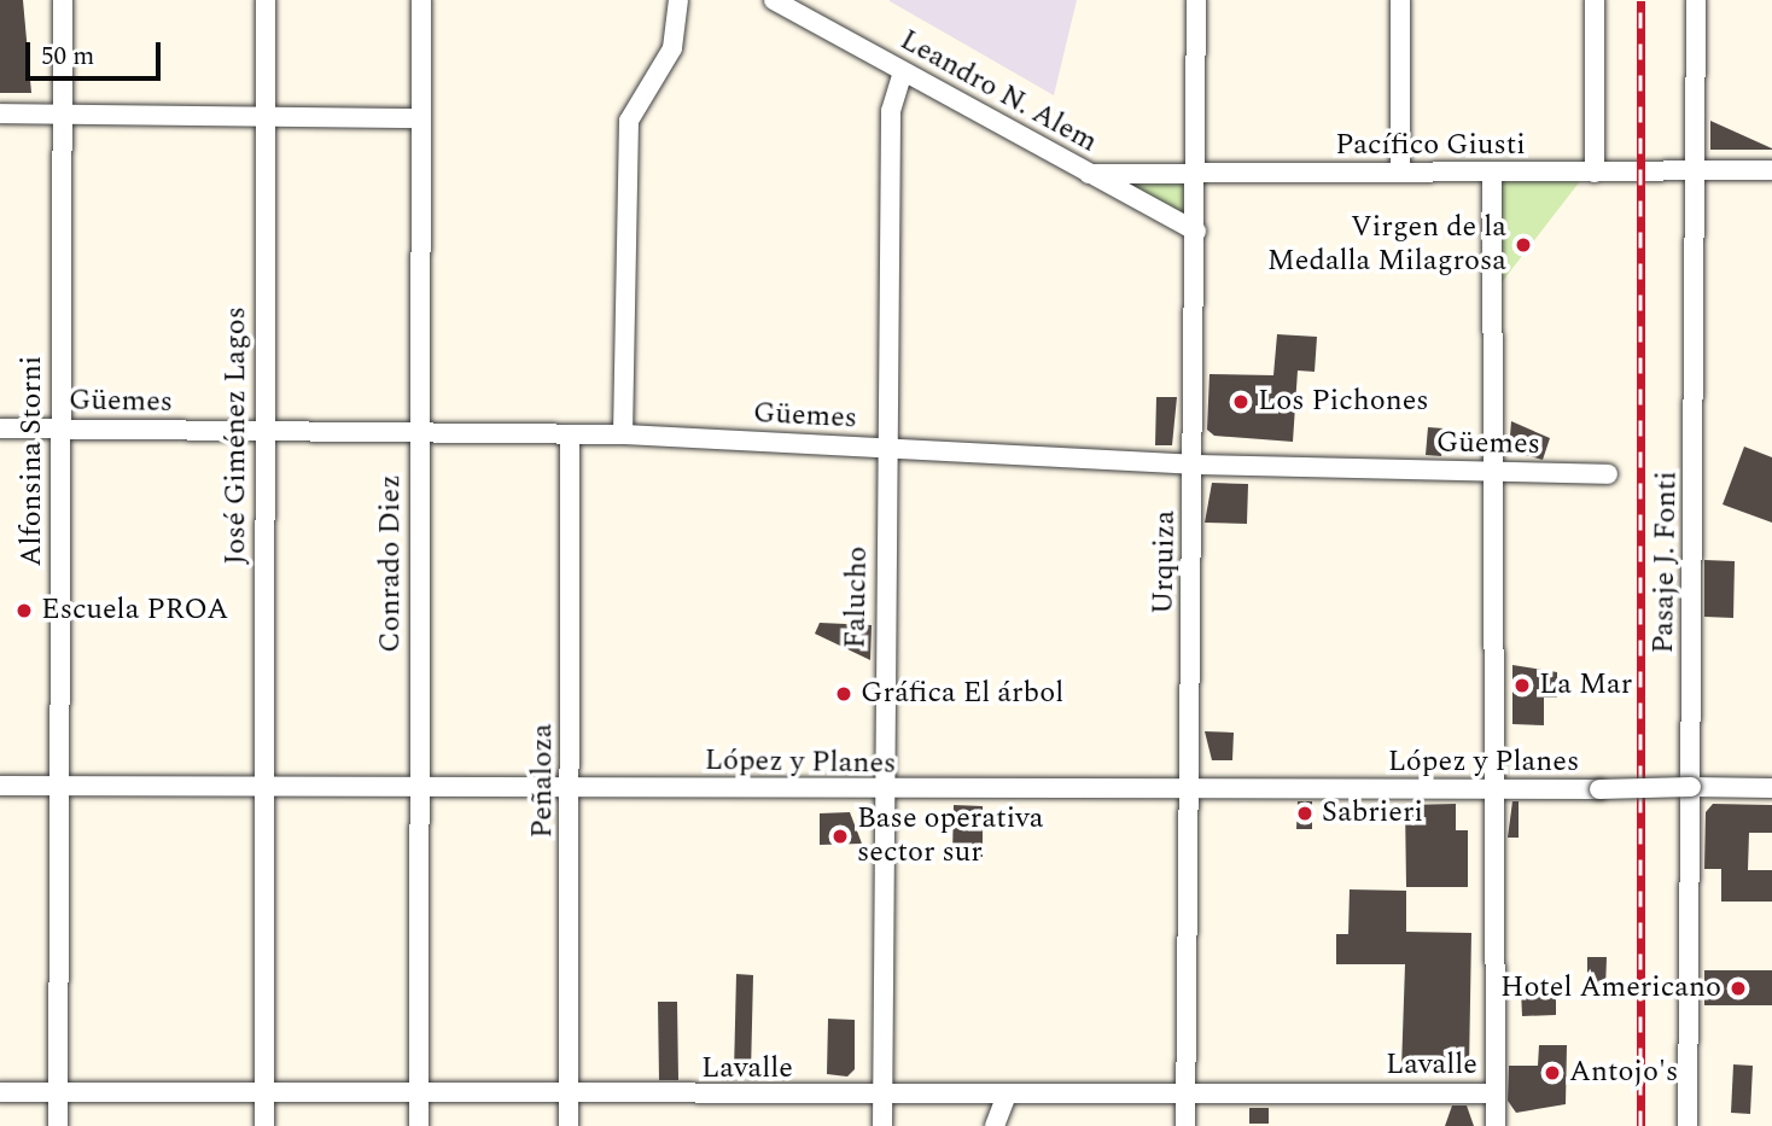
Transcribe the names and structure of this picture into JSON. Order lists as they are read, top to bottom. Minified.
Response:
{"streets":{"street":["Leandro N. Alem","Pacífico Giusti","Güemes","José Giménez Lagos","Alfonsina Storni","Urquiza","Pasaje J. Fonti","Conrado Diez","Falucho","López y Planes","Peñaloza","Lavalle"]},"crossings":[["Leandro N. Alem","Pacífico Giusti"],["Leandro N. Alem","Urquiza"],["Leandro N. Alem","Falucho"],["Pacífico Giusti","Urquiza"],["Pacífico Giusti","Pasaje J. Fonti"],["Güemes","José Giménez Lagos"],["Güemes","Alfonsina Storni"],["Güemes","Urquiza"],["Güemes","Conrado Diez"],["Güemes","Falucho"],["Güemes","Peñaloza"],["José Giménez Lagos","López y Planes"],["José Giménez Lagos","Lavalle"],["Alfonsina Storni","López y Planes"],["Alfonsina Storni","Lavalle"],["Urquiza","López y Planes"],["Urquiza","Lavalle"],["Pasaje J. Fonti","López y Planes"],["Conrado Diez","López y Planes"],["Conrado Diez","Lavalle"],["Falucho","López y Planes"],["Falucho","Lavalle"],["López y Planes","Peñaloza"],["Peñaloza","Lavalle"]],"places":["Virgen de la Medalla Milagrosa","Los Pichones","Escuela PROA","La Mar","Gráfica El árbol","Sabrieri","Base operativa sector sur","Hotel Americano","Antojo's"],"scale_bar":"50 m"}
